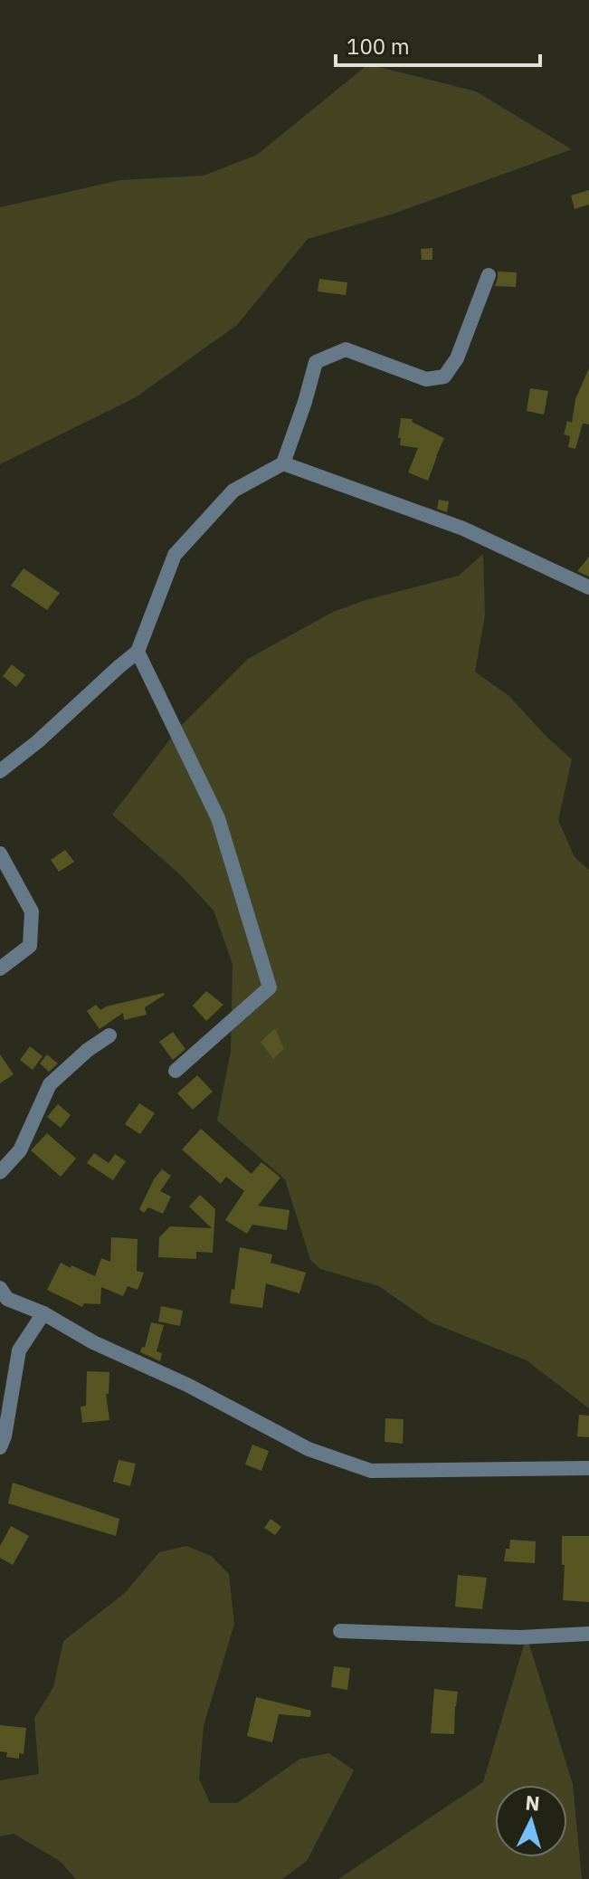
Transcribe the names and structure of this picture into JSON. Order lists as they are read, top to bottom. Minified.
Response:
{"scale_bar":"100 m","north":"top"}
